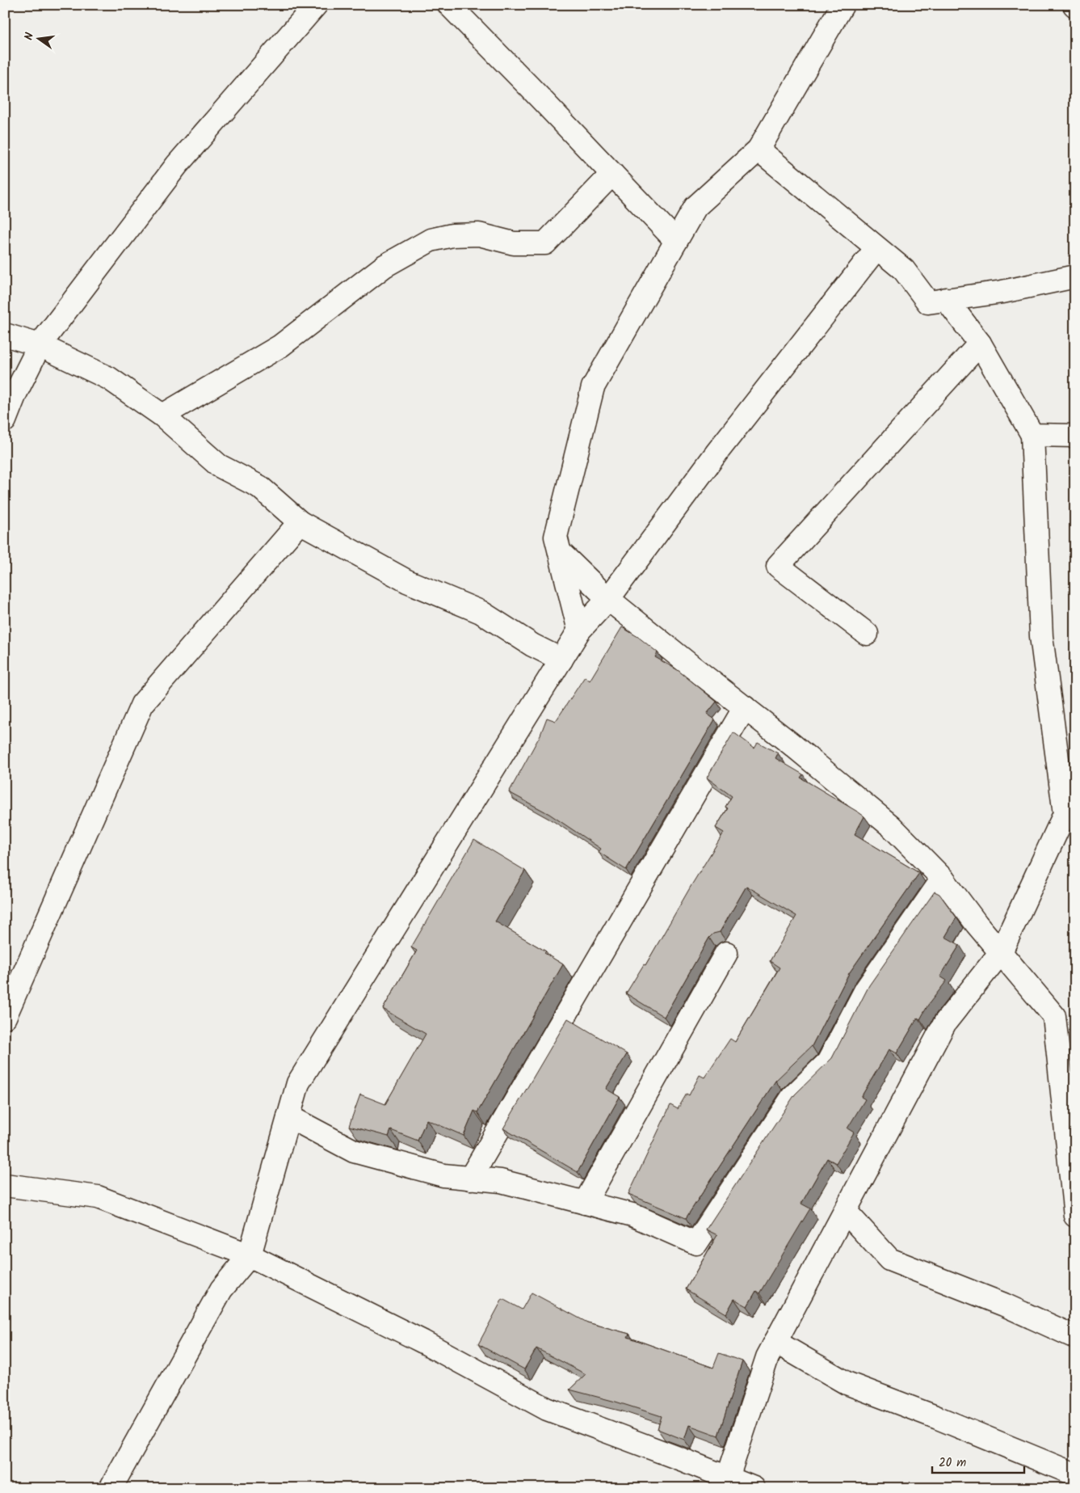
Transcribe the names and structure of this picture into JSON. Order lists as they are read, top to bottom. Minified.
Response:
{"scale_bar":"20 m","north":"left"}
